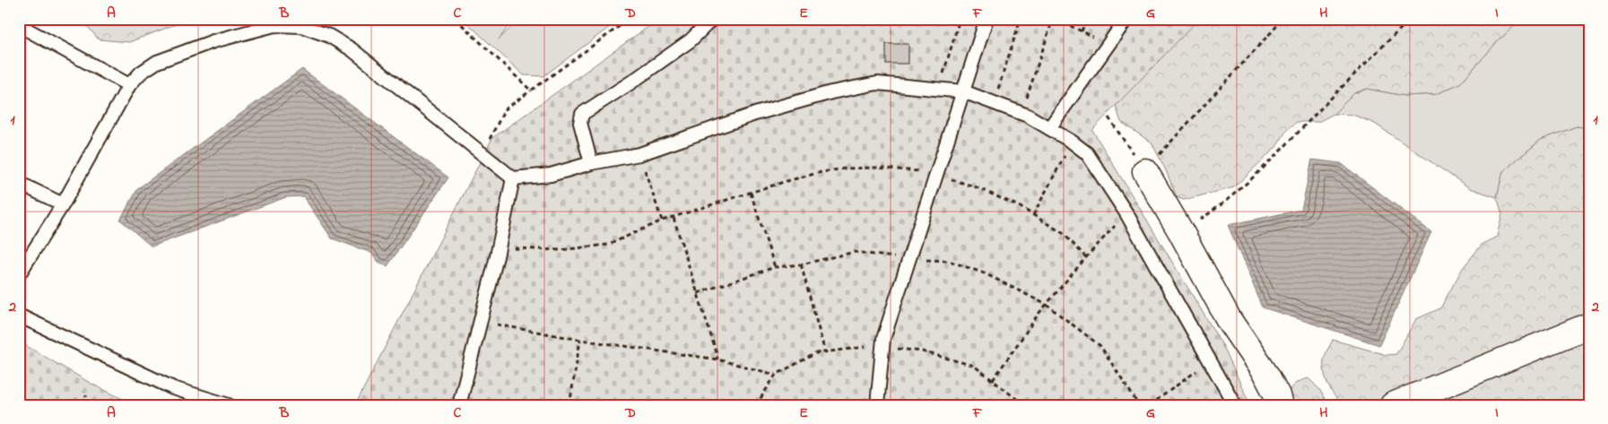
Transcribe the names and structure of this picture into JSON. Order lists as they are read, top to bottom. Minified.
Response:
{"grid":{"columns":["A","B","C","D","E","F","G","H","I"],"rows":["1","2"]}}
